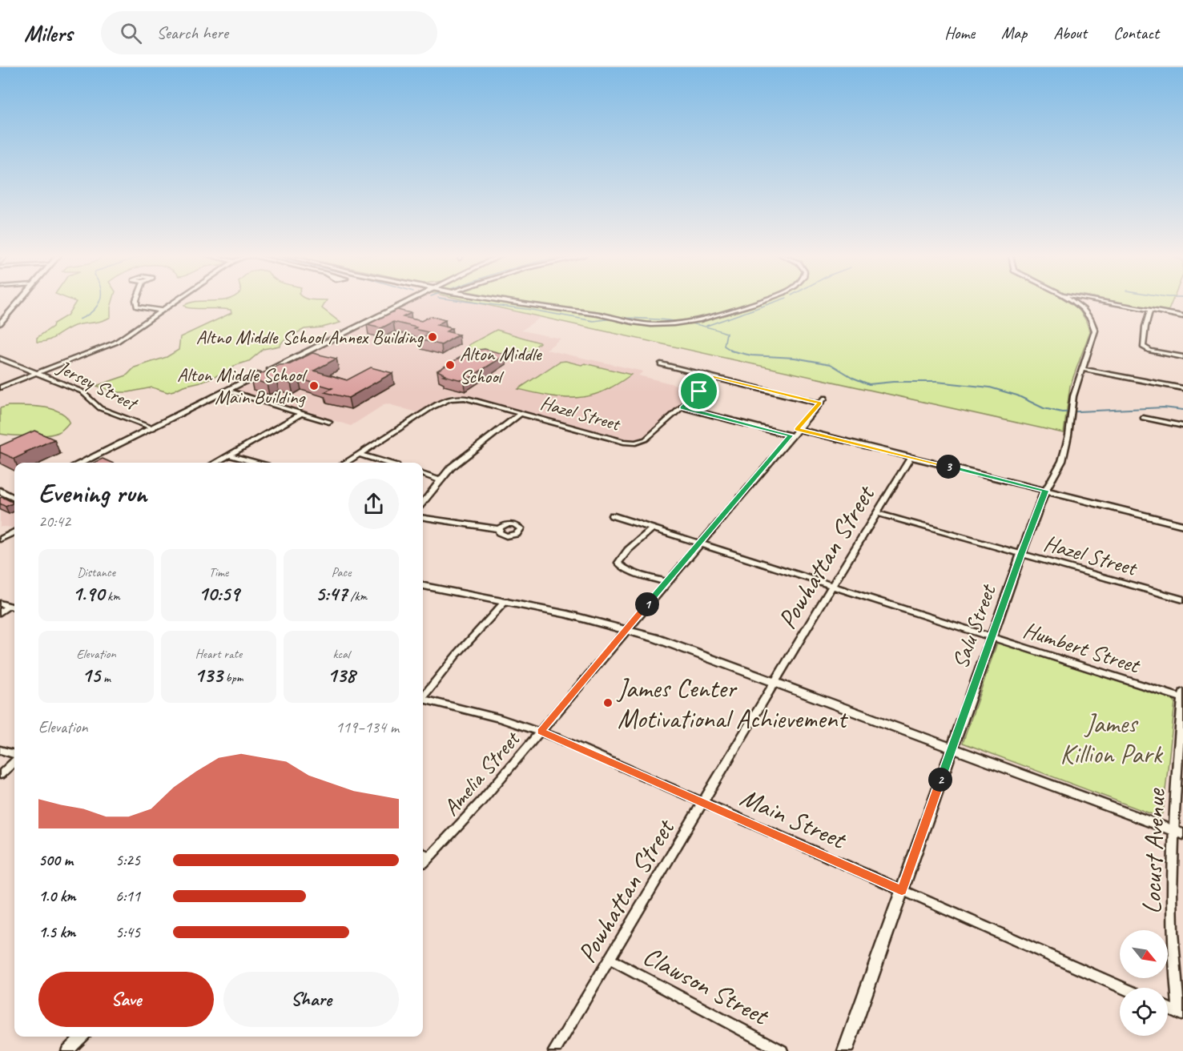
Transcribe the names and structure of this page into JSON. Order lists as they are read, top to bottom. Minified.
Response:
{"streets":{"main road":["Salu Street"],"street":["Jersey Street","Hazel Street","Powhattan Street","Humbert Street","Amelia Street","Main Street","Locust Avenue","Clawson Street"]},"crossings":[["Hazel Street","Powhattan Street"],["Hazel Street","Salu Street"],["Powhattan Street","Humbert Street"],["Powhattan Street","Main Street"],["Powhattan Street","Clawson Street"],["Salu Street","Humbert Street"],["Salu Street","Main Street"],["Humbert Street","Amelia Street"],["Humbert Street","Locust Avenue"],["Amelia Street","Main Street"]],"parks":["James Killion Park"],"places":["Altno Middle School Annex Building","Alton Middle School","Alton Middle School Main Building","James Center Motivational Achievement"],"north":"bottom right","page":{"header":"Milers","search":"Search here","nav":["Home","Map","About","Contact"],"pins":["3","1","2"],"heading":["Evening run","20:42"],"stats":[["Distance","1.90 km"],["Time","10:59"],["Pace","5:47 /km"],["Elevation","15 m"],["Heart rate","133 bpm"],["kcal","138"]],"chart":["Elevation","119–134 m"],"list":[{"name":"500 m","note":"5:25"},{"name":"1.0 km","note":"6:11"},{"name":"1.5 km","note":"5:45"}],"buttons":["Save","Share"]}}
